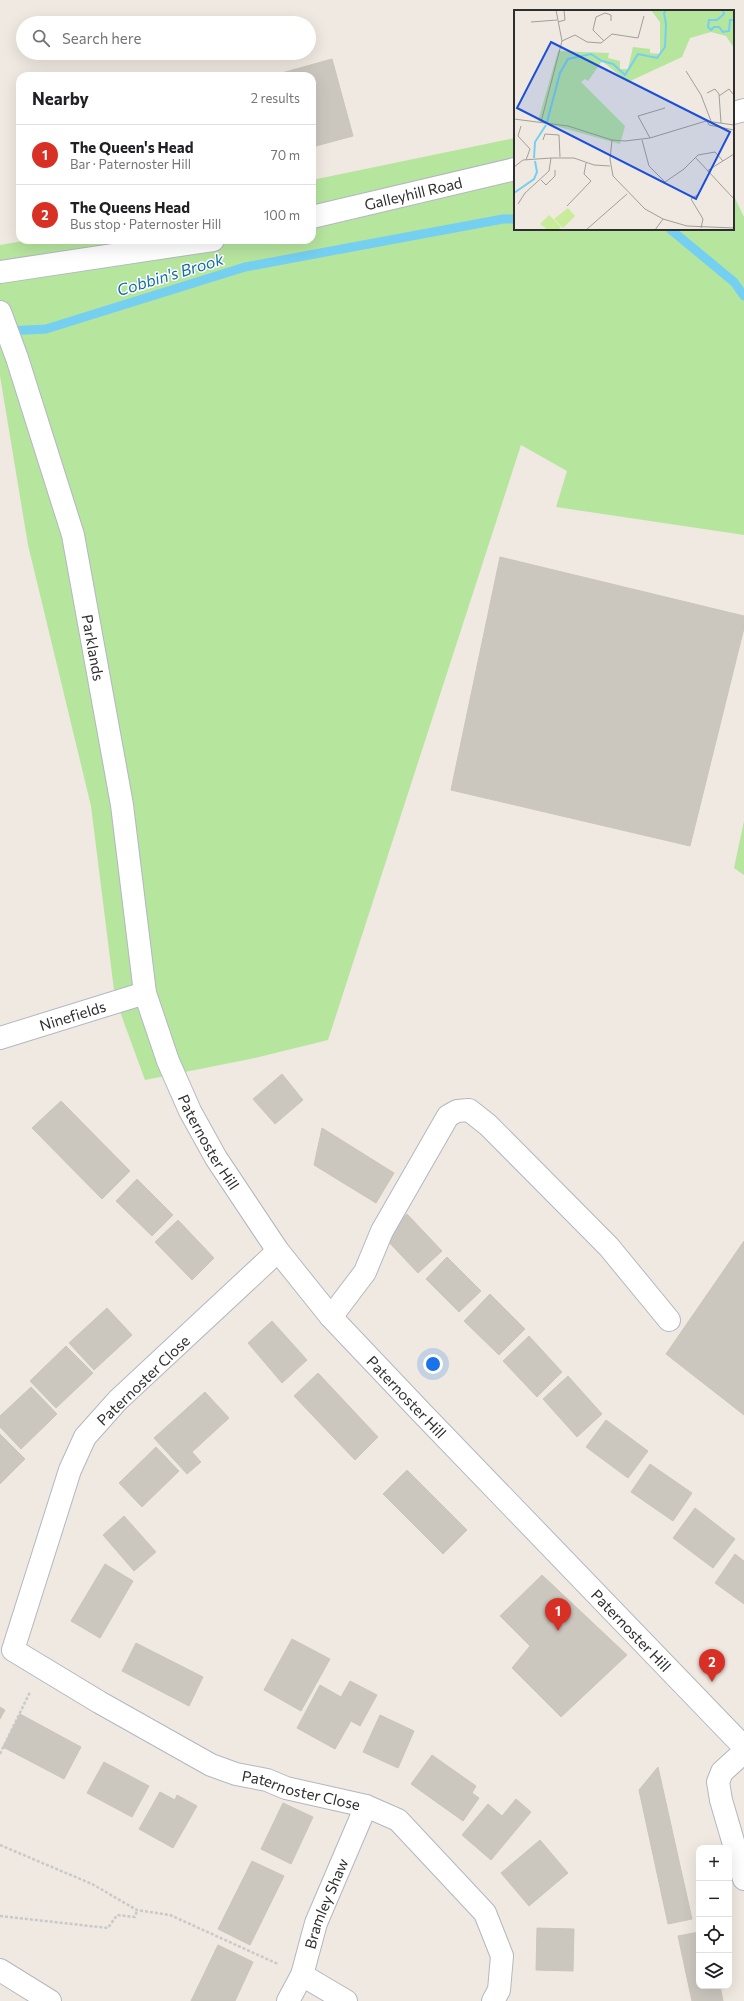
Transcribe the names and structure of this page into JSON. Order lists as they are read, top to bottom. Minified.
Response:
{"streets":{"street":["Galleyhill Road","Parklands","Ninefields","Paternoster Hill","Paternoster Close","Bramley Shaw"]},"crossings":[["Parklands","Ninefields"],["Parklands","Paternoster Hill"],["Ninefields","Paternoster Hill"],["Paternoster Hill","Paternoster Close"],["Paternoster Close","Bramley Shaw"]],"water":["Cobbin's Brook"],"page":{"search":"Search here","heading":["Nearby","2 results"],"list":[{"mark":"1","name":"The Queen's Head","note":"Bar · Paternoster Hill","value":"70 m"},{"mark":"2","name":"The Queens Head","note":"Bus stop · Paternoster Hill","value":"100 m"}],"pins":["1","2"],"map_buttons":["+","−"]}}
